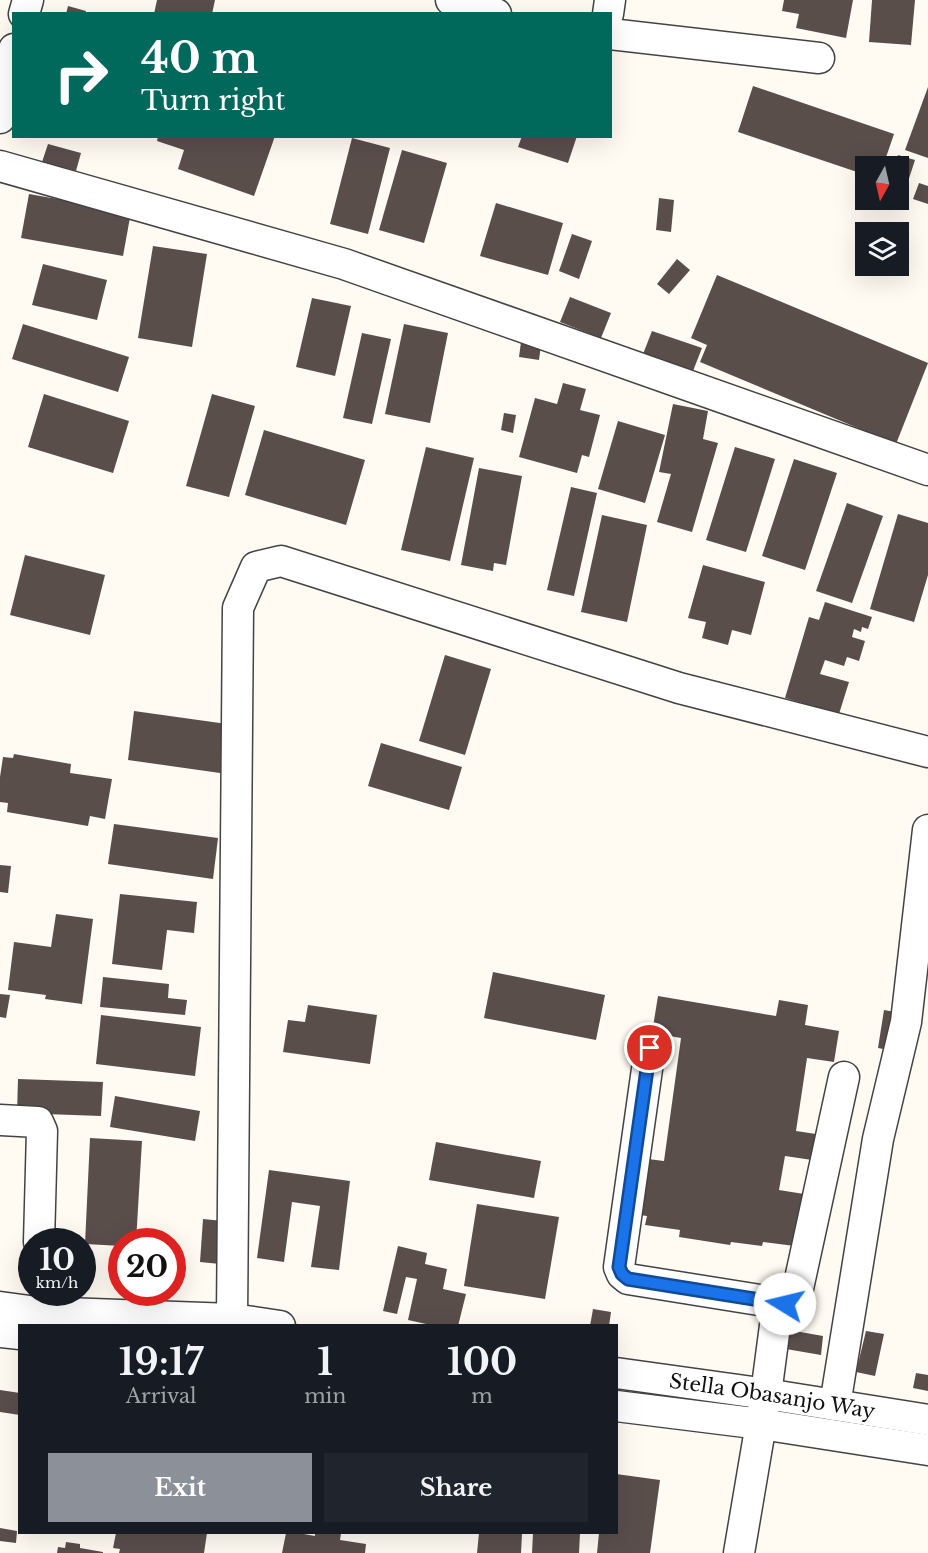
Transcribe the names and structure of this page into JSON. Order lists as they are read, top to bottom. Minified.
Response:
{"streets":{"street":["Stella Obasanjo Way"]},"north":"bottom","page":{"turn":["40 m","Turn right"],"speed":"10 km/h","limit":"20","eta":["19:17","Arrival","1","min","100","m"],"buttons":["Exit","Share"]}}
